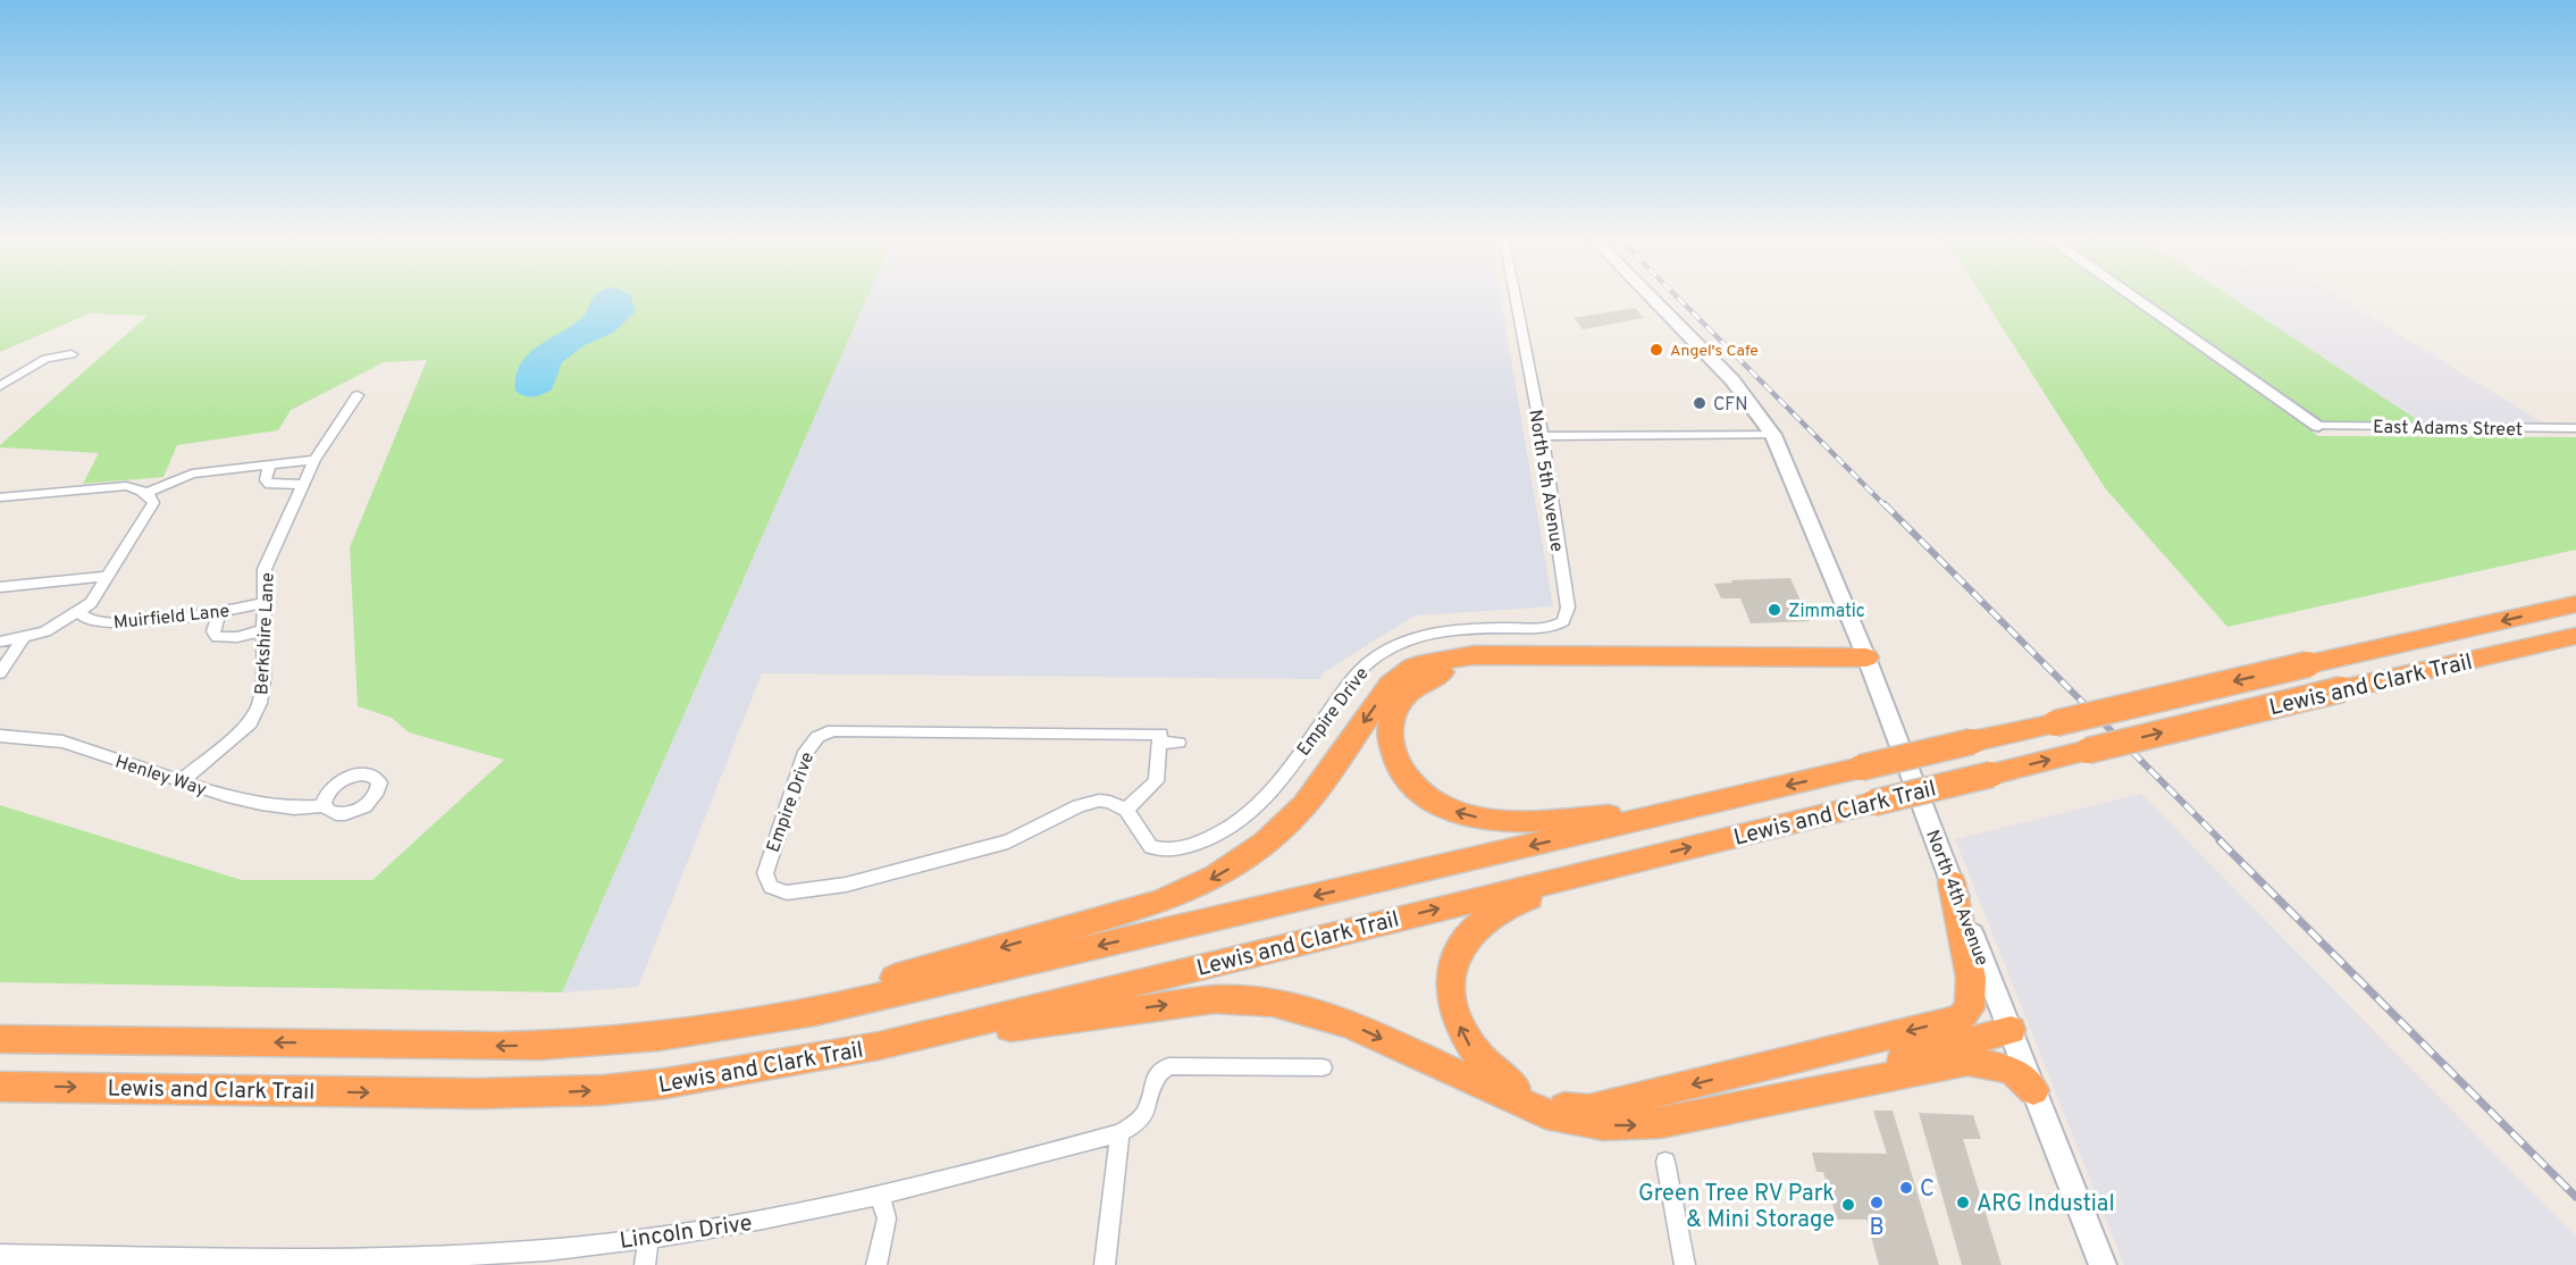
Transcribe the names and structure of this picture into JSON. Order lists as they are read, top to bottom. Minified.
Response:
{"streets":{"highway":["Lewis and Clark Trail"],"main road":["North 4th Avenue"],"street":["East Adams Street","North 5th Avenue","Muirfield Lane","Berkshire Lane","Empire Drive","Henley Way","Lincoln Drive"]},"crossings":[["North 5th Avenue","Empire Drive"],["Muirfield Lane","Berkshire Lane"],["Berkshire Lane","Henley Way"]],"places":["Angel's Cafe","CFN","Zimmatic","C","B","ARG Industial","Green Tree RV Park & Mini Storage"]}
